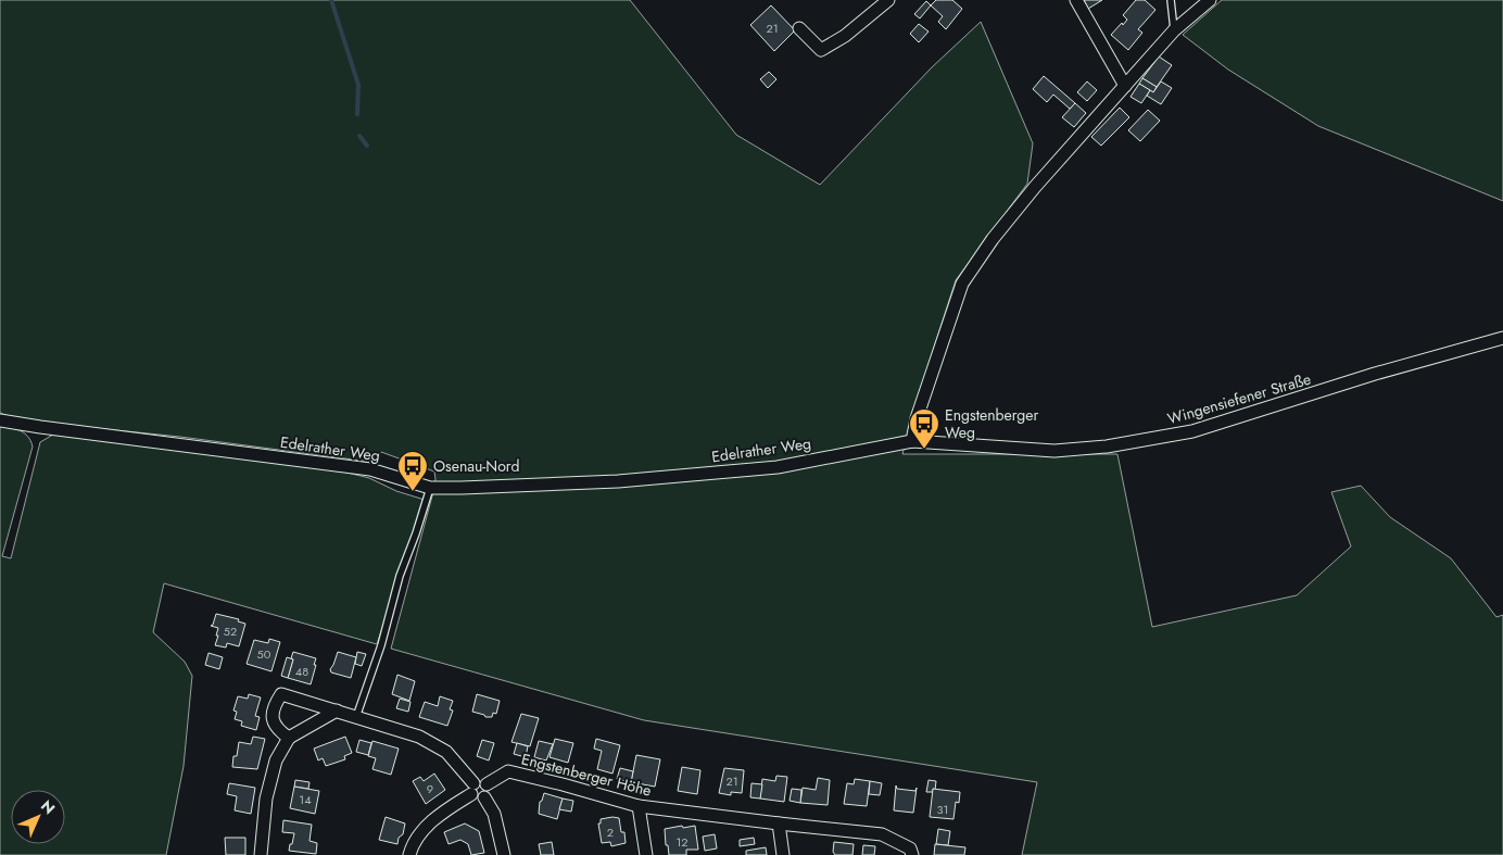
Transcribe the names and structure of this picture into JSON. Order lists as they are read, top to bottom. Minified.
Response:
{"streets":{"street":["Wingensiefener Straße","Edelrather Weg","Engstenberger Höhe"]},"crossings":[["Wingensiefener Straße","Edelrather Weg"]],"places":{"bus stop":["Engstenberger Weg","Osenau-Nord"]},"house_numbers":["21","52","50","48","21","9","14","31","2","12"],"north":"top right"}
